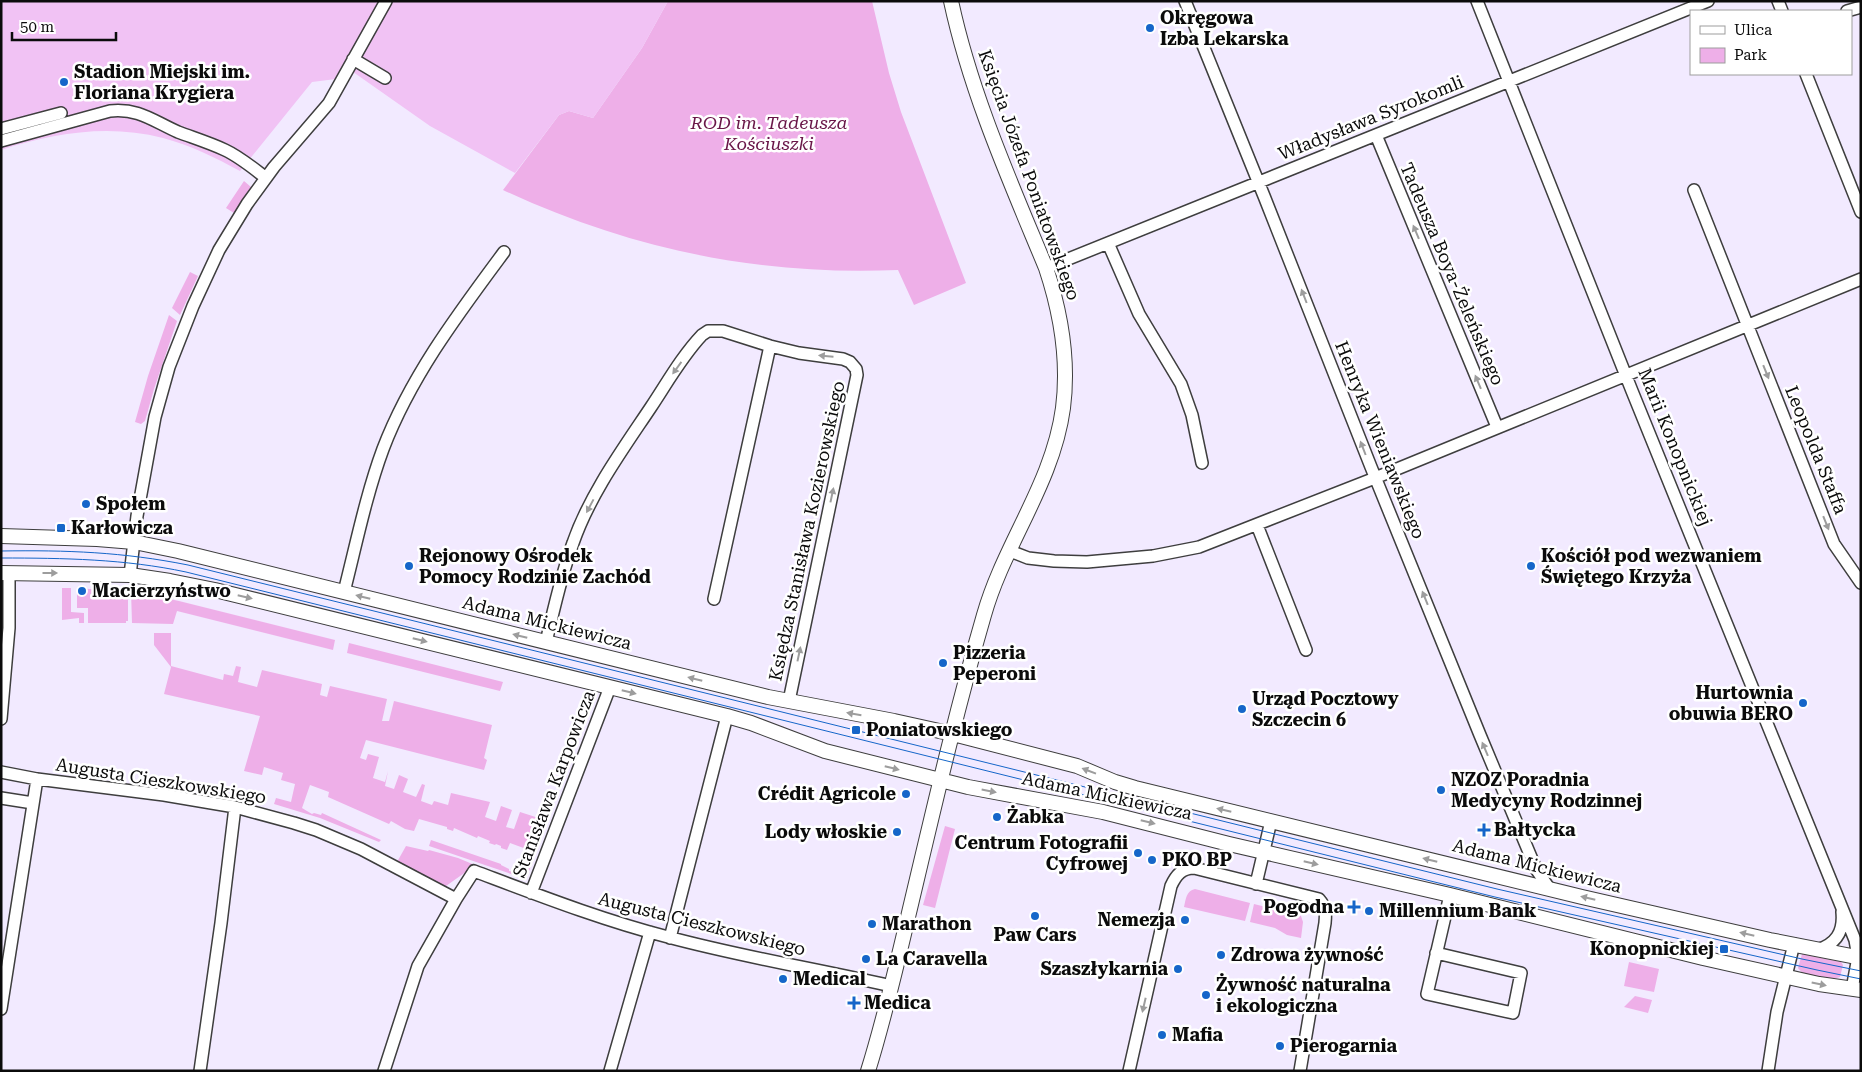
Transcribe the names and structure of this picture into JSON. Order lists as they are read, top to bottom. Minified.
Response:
{"streets":{"street":["Władysława Syrokomli","Księcia Józefa Poniatowskiego","Tadeusza Boya-Żeleńskiego","Henryka Wieniawskiego","Marii Konopnickiej","Leopolda Staffa","Księdza Stanisława Kozierowskiego","Adama Mickiewicza","Augusta Cieszkowskiego","Stanisława Karpowicza"]},"crossings":[["Władysława Syrokomli","Księcia Józefa Poniatowskiego"],["Władysława Syrokomli","Tadeusza Boya-Żeleńskiego"],["Władysława Syrokomli","Henryka Wieniawskiego"],["Władysława Syrokomli","Marii Konopnickiej"],["Księcia Józefa Poniatowskiego","Adama Mickiewicza"],["Henryka Wieniawskiego","Adama Mickiewicza"],["Marii Konopnickiej","Adama Mickiewicza"],["Księdza Stanisława Kozierowskiego","Adama Mickiewicza"],["Adama Mickiewicza","Stanisława Karpowicza"],["Augusta Cieszkowskiego","Stanisława Karpowicza"]],"one_way":["Tadeusza Boya-Żeleńskiego","Henryka Wieniawskiego","Leopolda Staffa"],"parks":["ROD im. Tadeusza Kościuszki"],"places":{"other":["Okręgowa Izba Lekarska","Stadion Miejski im. Floriana Krygiera","Społem","Rejonowy Ośrodek Pomocy Rodzinie Zachód","Kościół pod wezwaniem Świętego Krzyża","Macierzyństwo","Pizzeria Peperoni","Hurtownia obuwia BERO","Urząd Pocztowy Szczecin 6","NZOZ Poradnia Medycyny Rodzinnej","Crédit Agricole","Żabka","Lody włoskie","Centrum Fotografii Cyfrowej","PKO BP","Millennium Bank","Paw Cars","Nemezja","Marathon","Zdrowa żywność","La Caravella","Szaszłykarnia","Medical","Żywność naturalna i ekologiczna","Mafia","Pierogarnia"],"transit":["Karłowicza","Poniatowskiego","Konopnickiej"],"health":["Bałtycka","Pogodna","Medica"]},"legend":["Ulica","Park"],"scale_bar":"50 m"}
